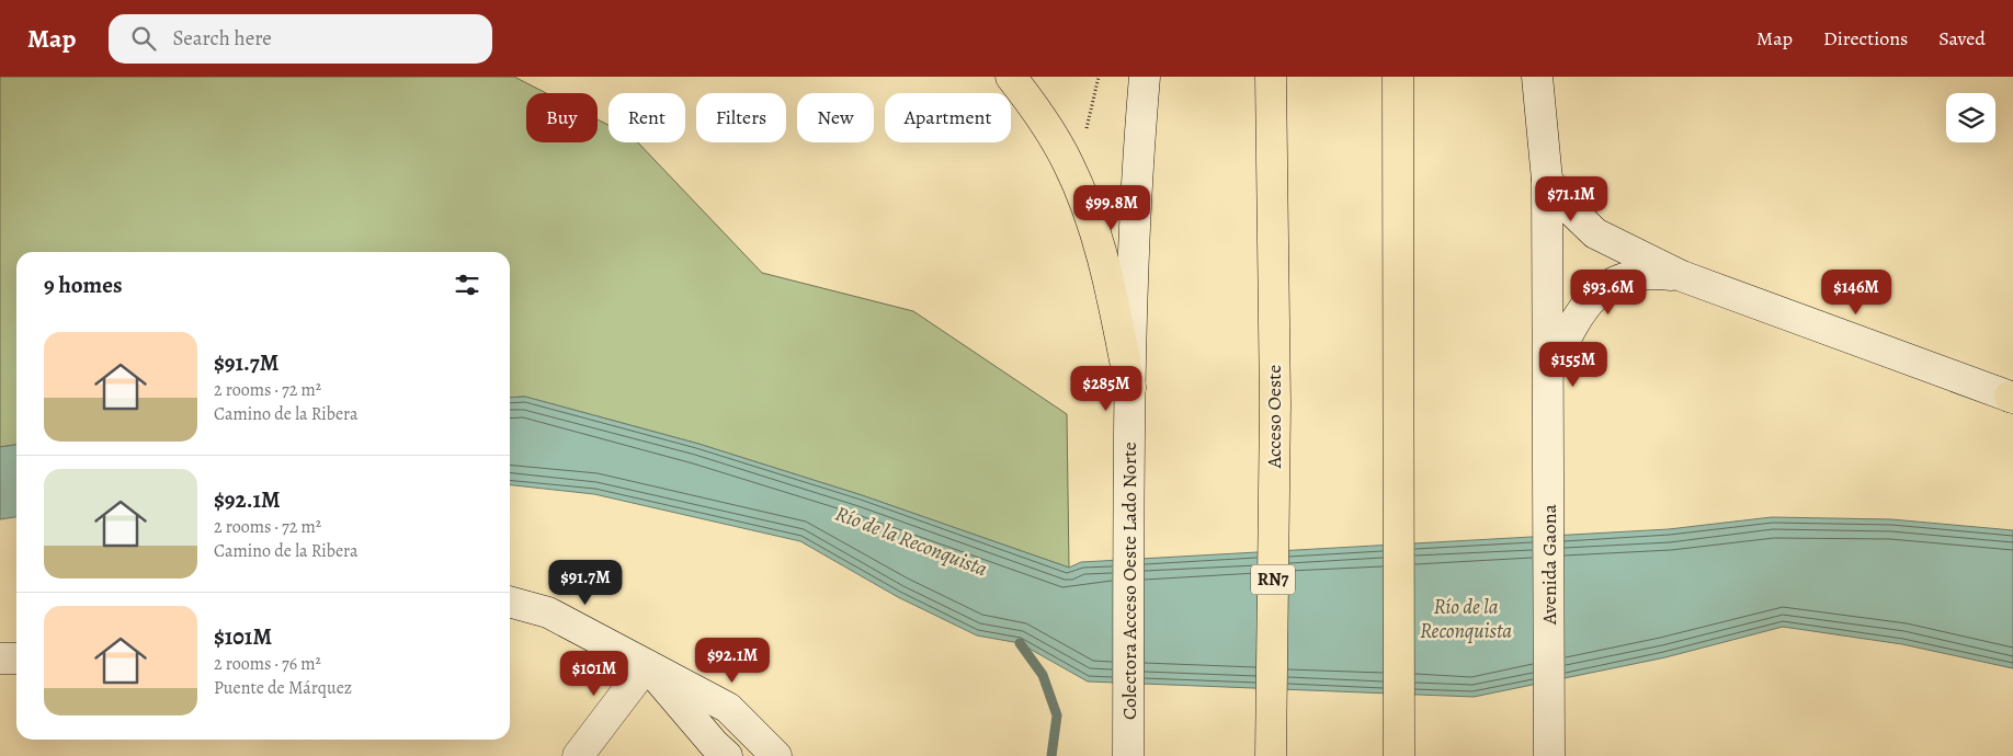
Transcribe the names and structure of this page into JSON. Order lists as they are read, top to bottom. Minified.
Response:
{"streets":{"highway":["Acceso Oeste","RN7"],"street":["Avenida Gaona","Colectora Acceso Oeste Lado Norte"]},"water":["Río de la Reconquista"],"page":{"header":"Map","search":"Search here","nav":["Map","Directions","Saved"],"chip":["Buy","Rent","Filters","New","Apartment"],"price":["$71.1M","$99.8M","$93.6M","$146M","$155M","$285M","$91.7M","$92.1M","$101M"],"heading":"9 homes","list":[{"name":"$91.7M","note":"2 rooms · 72 m² · Camino de la Ribera"},{"name":"$92.1M","note":"2 rooms · 72 m² · Camino de la Ribera"},{"name":"$101M","note":"2 rooms · 76 m² · Puente de Márquez"}]}}
